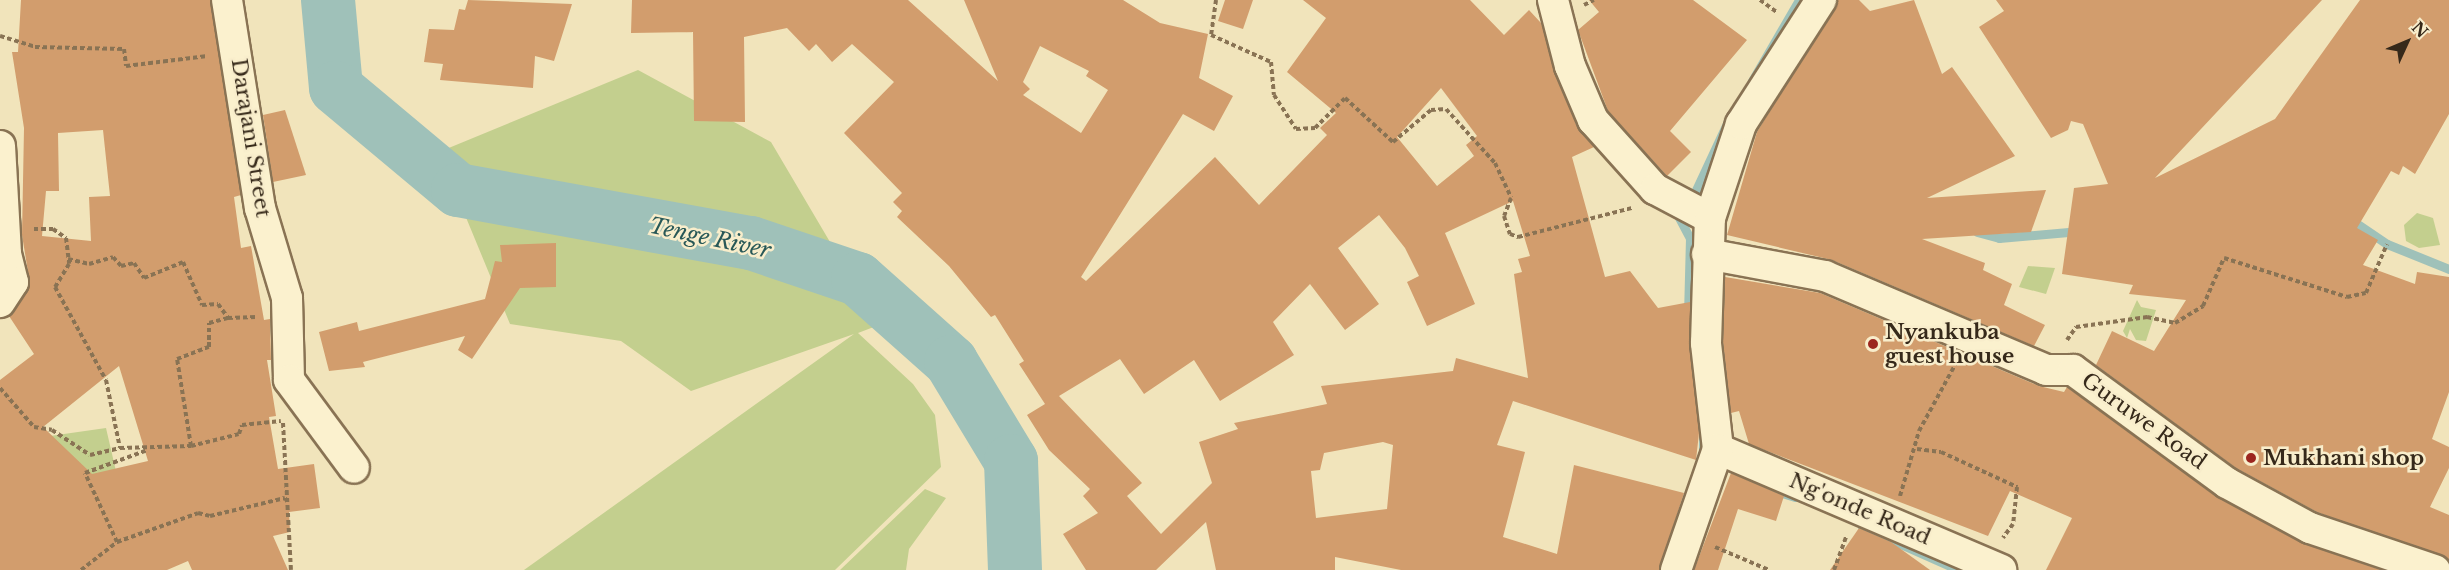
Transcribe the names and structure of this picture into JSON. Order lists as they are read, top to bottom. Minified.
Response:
{"streets":{"street":["Darajani Street","Guruwe Road","Ng'onde Road"]},"water":["Tenge River"],"places":["Nyankuba guest house","Mukhani shop"],"north":"top right"}
